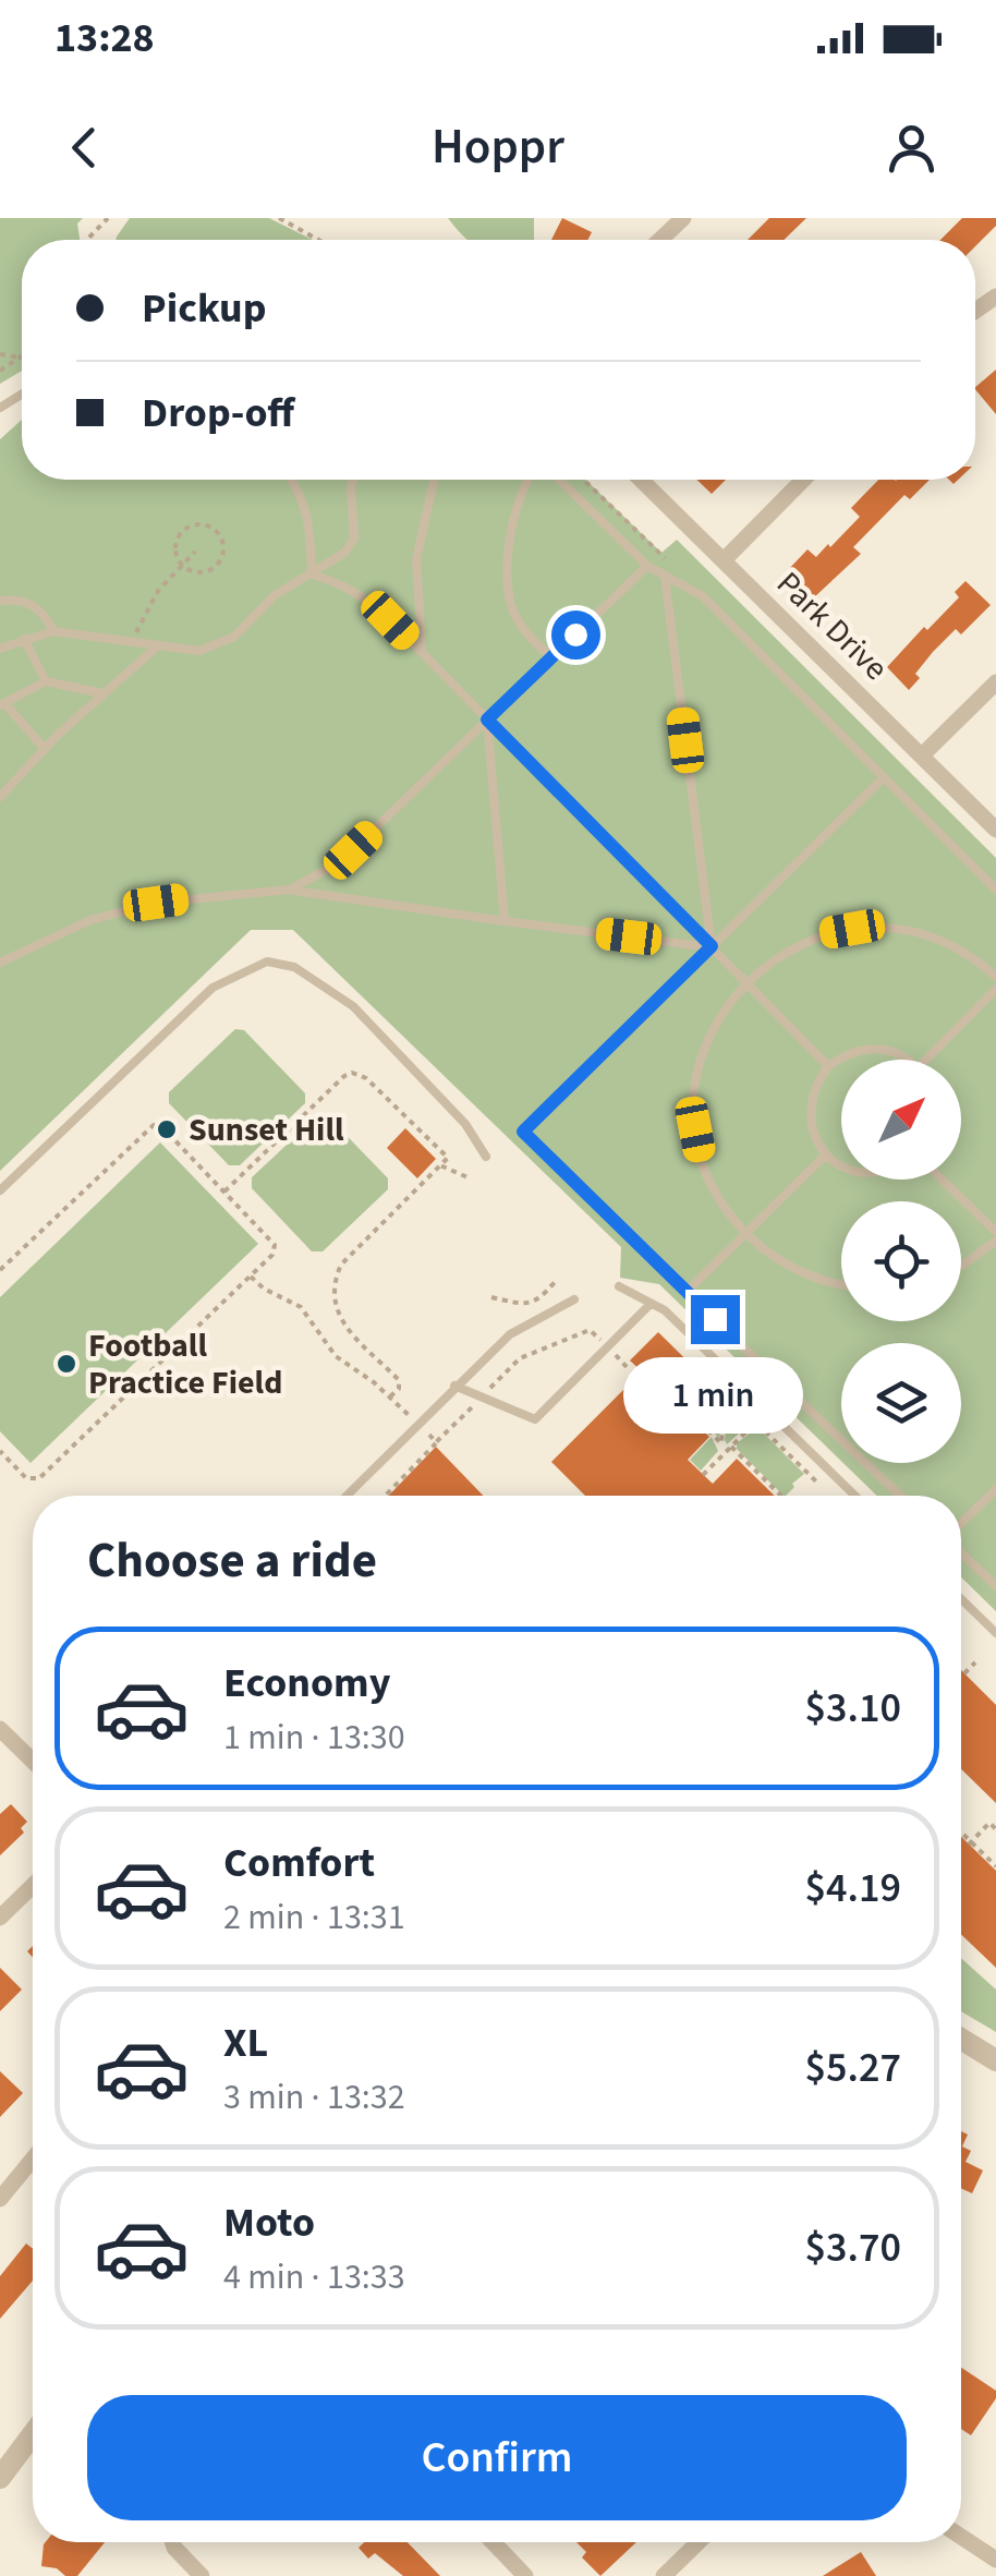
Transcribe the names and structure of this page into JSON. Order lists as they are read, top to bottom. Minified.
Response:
{"streets":{"street":["Park Drive"]},"places":["Sunset Hill","Football Practice Field"],"north":"top right","page":{"status":"13:28","header":"Hoppr","banner":["Pickup","Drop-off"],"bubble":"1 min","heading":"Choose a ride","list":[{"name":"Economy","note":"1 min · 13:30","value":"$3.10"},{"name":"Comfort","note":"2 min · 13:31","value":"$4.19"},{"name":"XL","note":"3 min · 13:32","value":"$5.27"},{"name":"Moto","note":"4 min · 13:33","value":"$3.70"}],"buttons":"Confirm"}}
